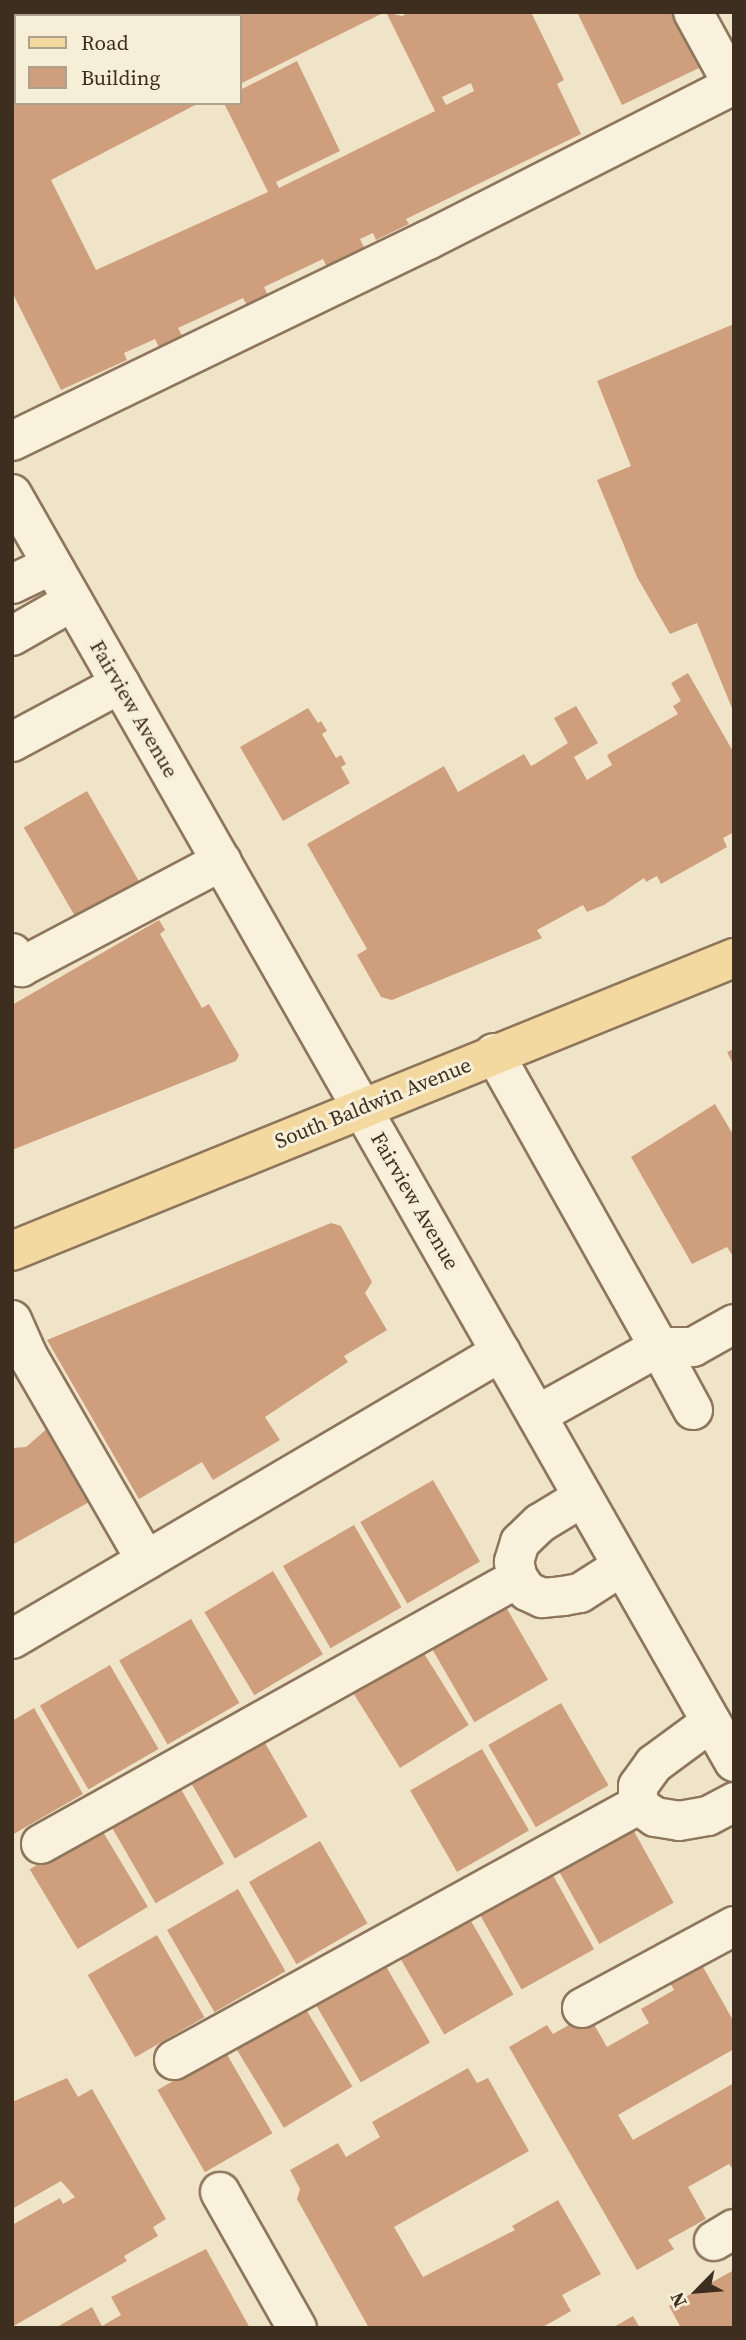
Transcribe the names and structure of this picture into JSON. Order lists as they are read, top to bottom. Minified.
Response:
{"streets":{"main road":["South Baldwin Avenue"],"street":["Fairview Avenue"]},"crossings":[["Fairview Avenue","South Baldwin Avenue"]],"legend":["Road","Building"],"north":"bottom left"}
